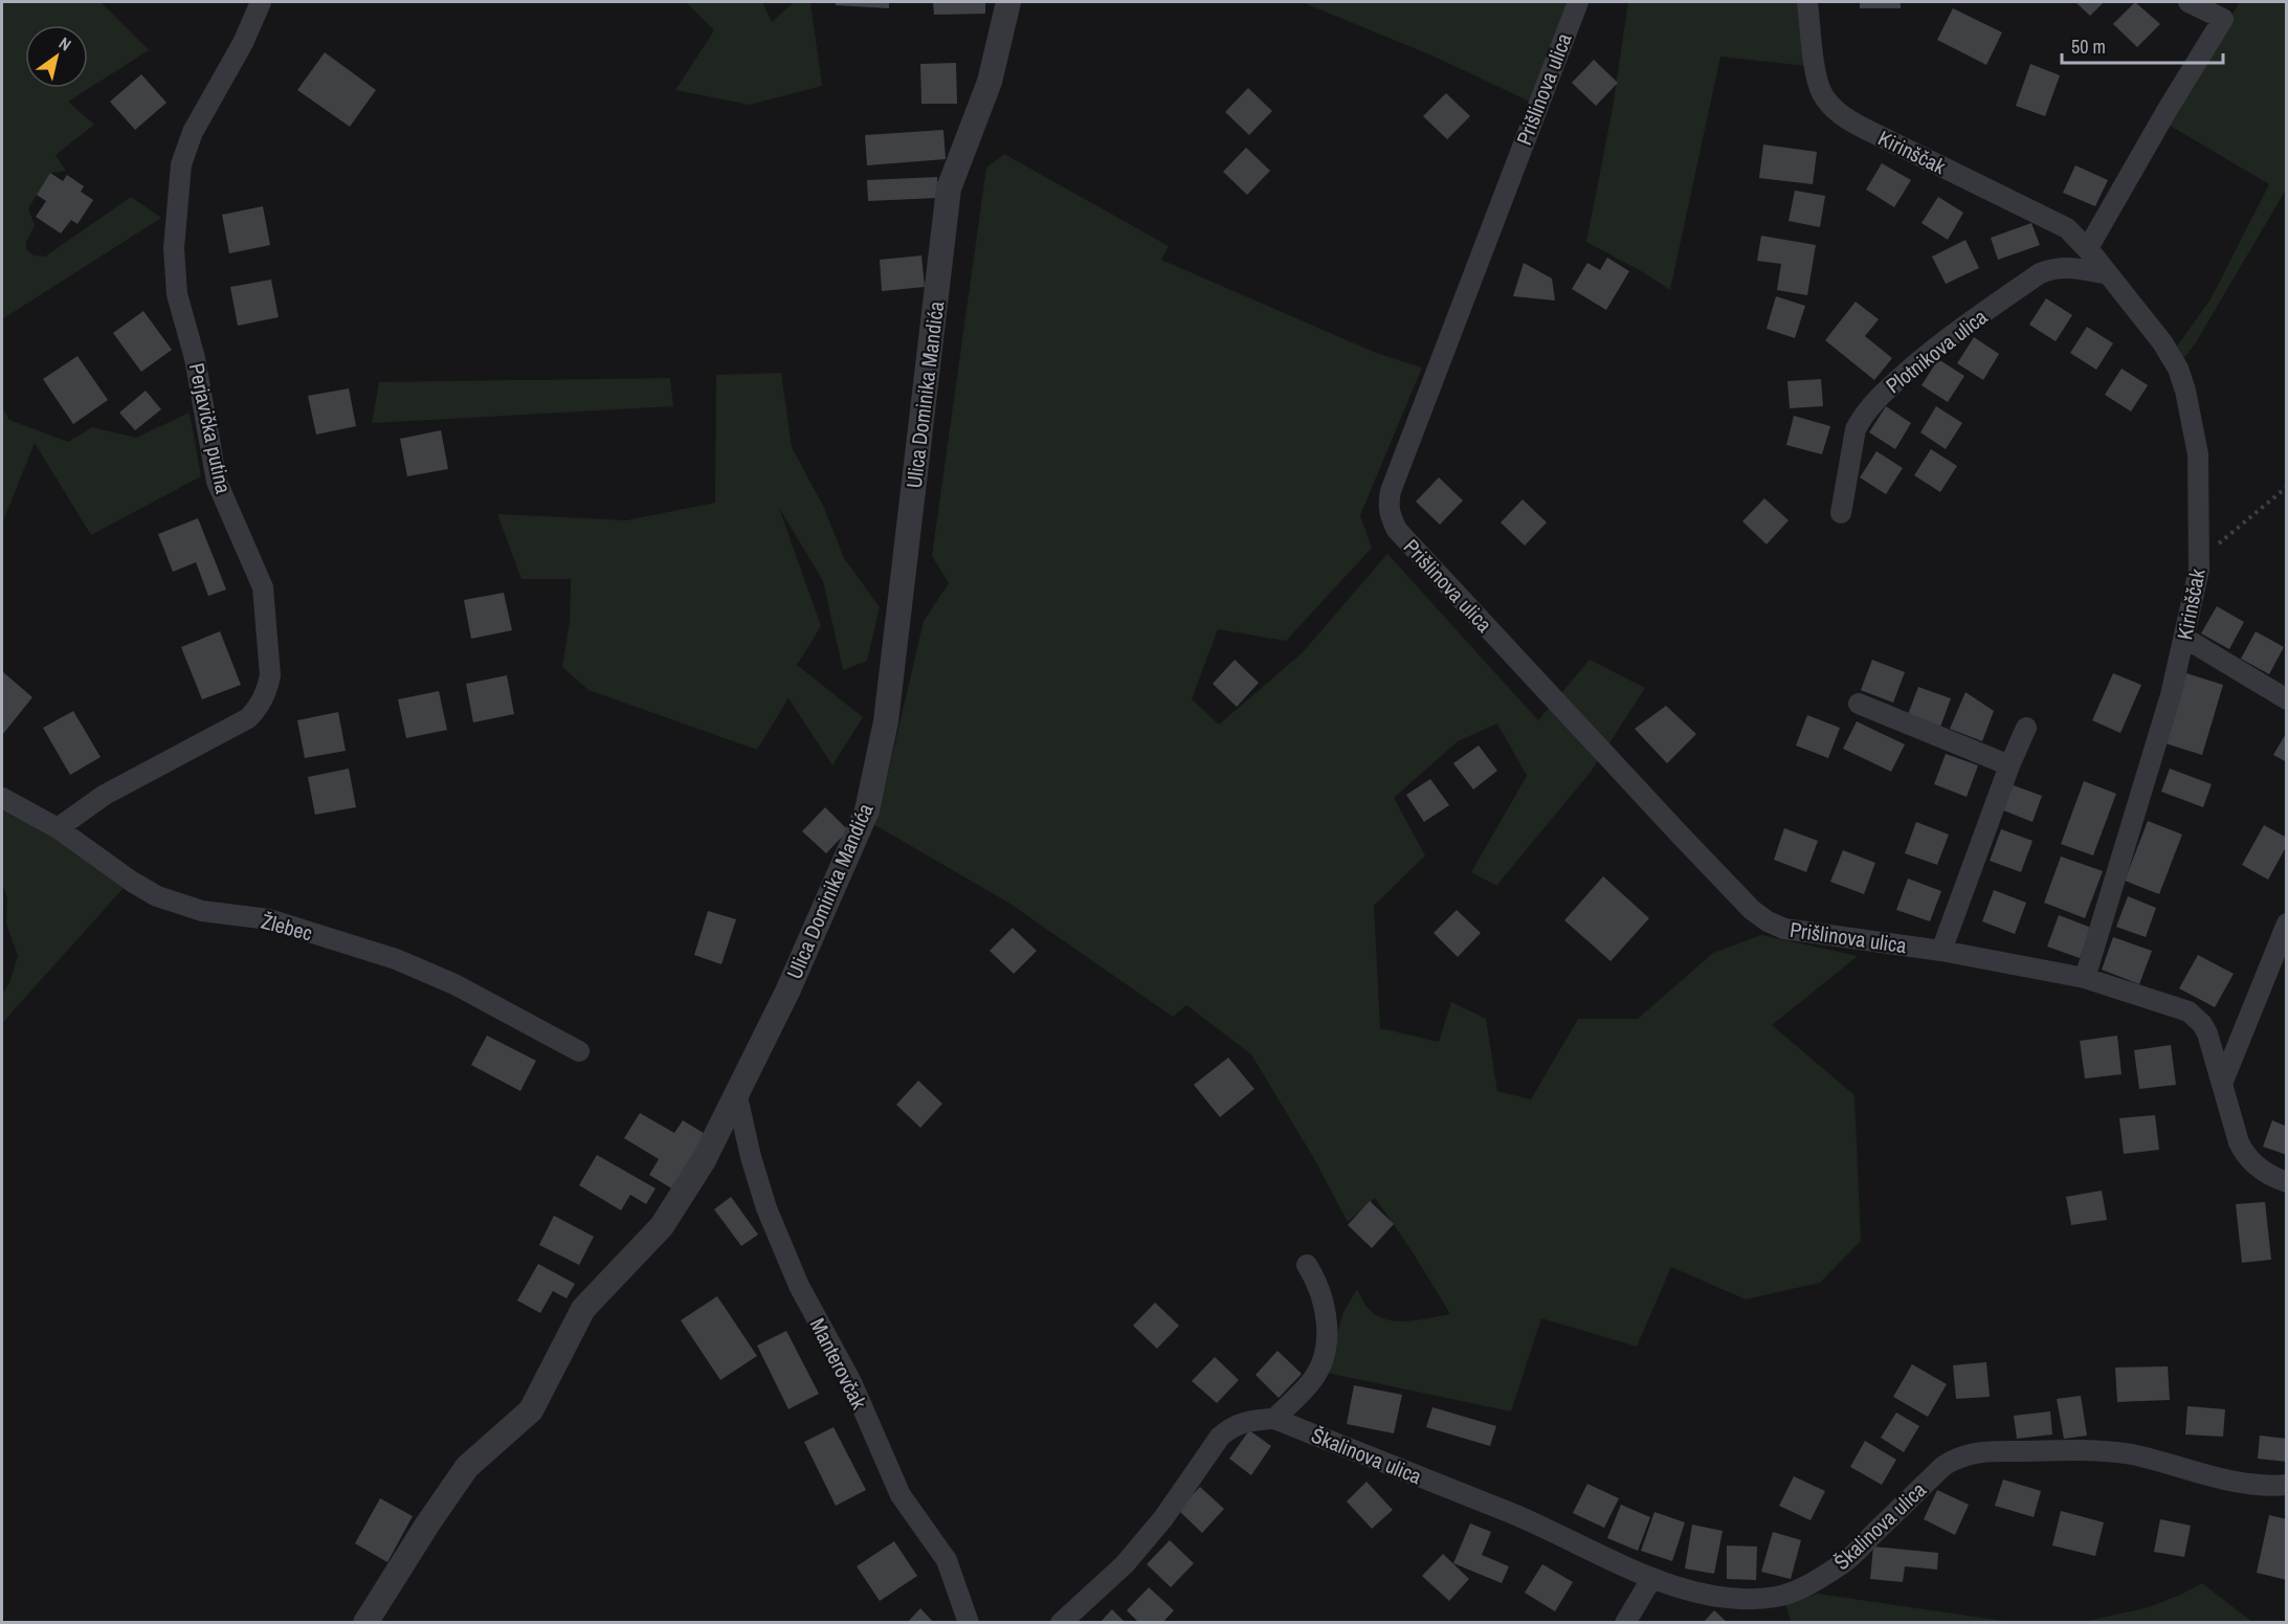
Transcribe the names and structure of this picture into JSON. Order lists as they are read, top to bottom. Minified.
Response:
{"streets":{"street":["Prišlinova ulica","Kirinščak","Plotnikova ulica","Ulica Dominika Mandića","Perjavička putina","Žlebec","Manterovčak","Škalinova ulica"]},"crossings":[["Prišlinova ulica","Kirinščak"],["Kirinščak","Plotnikova ulica"],["Ulica Dominika Mandića","Manterovčak"],["Perjavička putina","Žlebec"]],"scale_bar":"50 m","north":"top right"}
